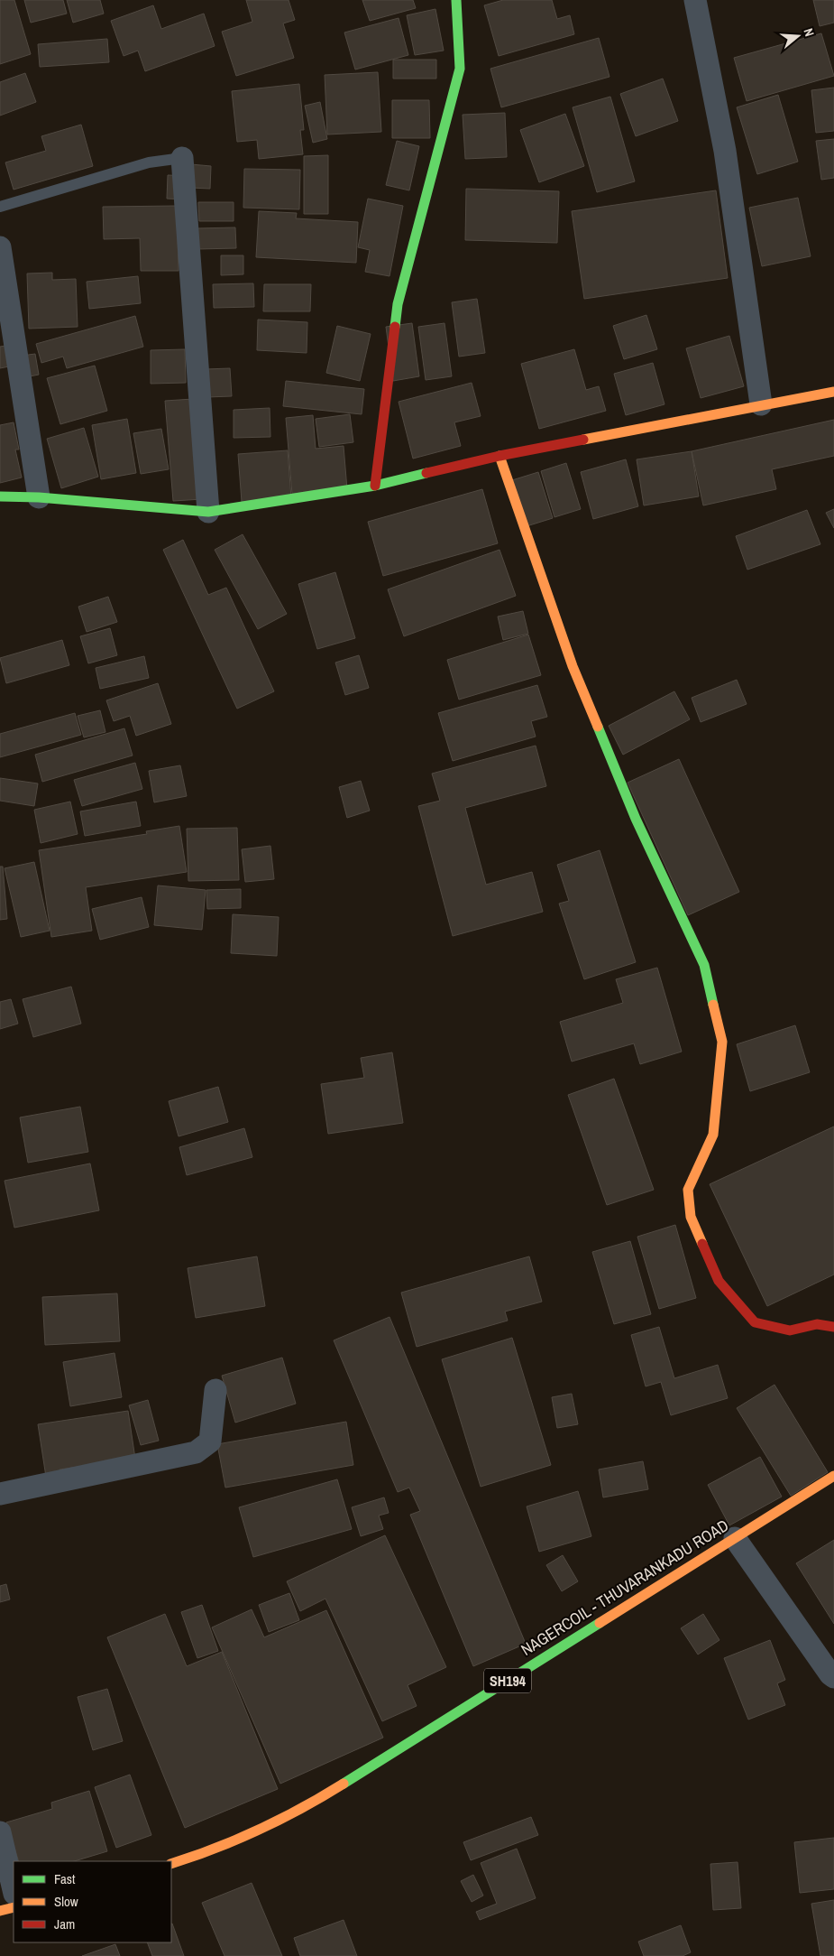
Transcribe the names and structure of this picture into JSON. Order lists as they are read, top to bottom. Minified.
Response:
{"streets":{"street":["NAGERCOIL - THUVARANKADU ROAD","SH194"]},"legend":["Fast","Slow","Jam"],"north":"right"}
